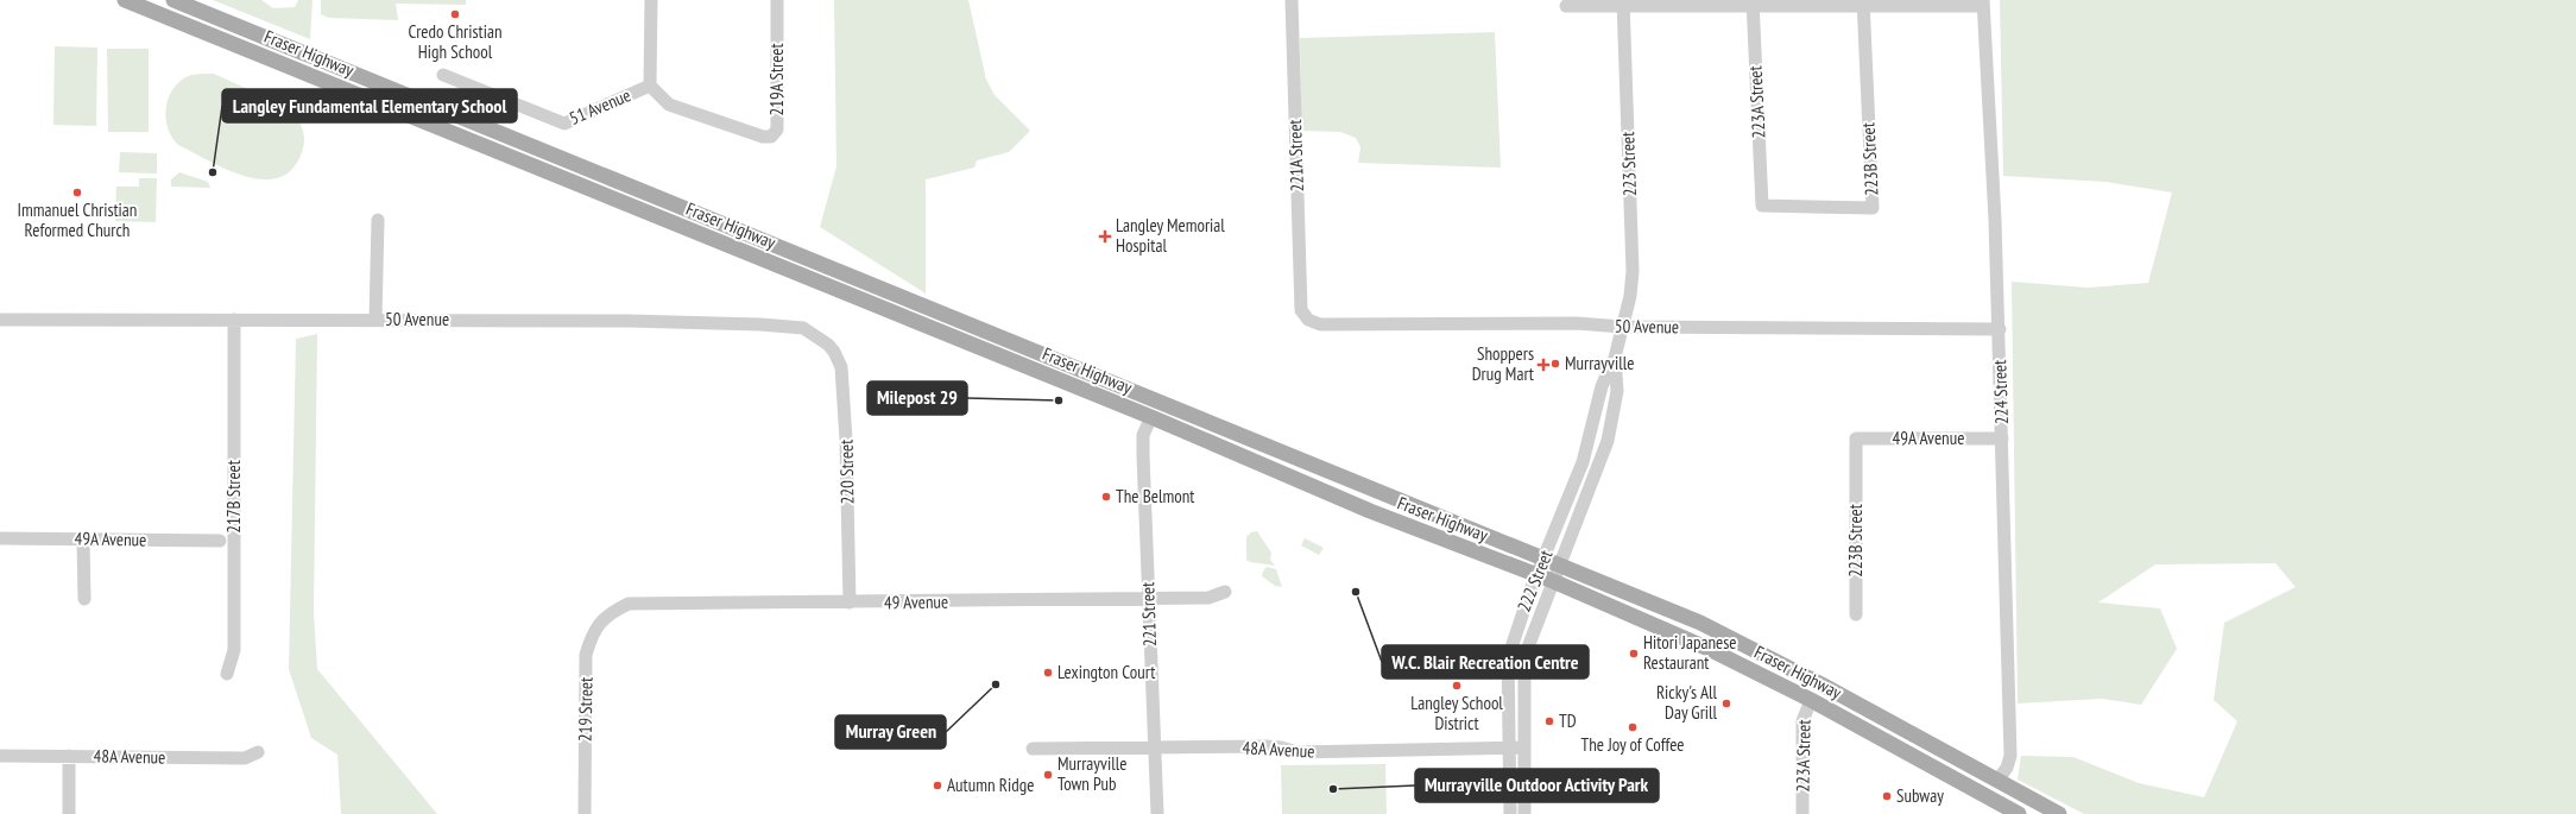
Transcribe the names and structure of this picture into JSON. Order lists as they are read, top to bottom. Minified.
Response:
{"streets":{"main road":["Fraser Highway"],"street":["219A Street","223A Street","51 Avenue","221A Street","223B Street","223 Street","50 Avenue","224 Street","49A Avenue","220 Street","217B Street","222 Street","49 Avenue","221 Street","219 Street","48A Avenue"]},"crossings":[["Fraser Highway","223A Street"],["Fraser Highway","224 Street"],["Fraser Highway","222 Street"],["Fraser Highway","221 Street"],["219A Street","51 Avenue"],["223A Street","223B Street"],["221A Street","50 Avenue"],["223B Street","49A Avenue"],["223 Street","50 Avenue"],["223 Street","222 Street"],["50 Avenue","224 Street"],["50 Avenue","220 Street"],["50 Avenue","217B Street"],["50 Avenue","222 Street"],["224 Street","49A Avenue"],["220 Street","49 Avenue"],["222 Street","48A Avenue"],["49 Avenue","221 Street"],["49 Avenue","219 Street"],["221 Street","48A Avenue"]],"places":{"other":["Credo Christian High School","Langley Fundamental Elementary School","Immanuel Christian Reformed Church","Murrayville","Milepost 29","The Belmont","W.C. Blair Recreation Centre","Hitori Japanese Restaurant","Lexington Court","Murray Green","Langley School District","Ricky's All Day Grill","TD","The Joy of Coffee","Murrayville Town Pub","Autumn Ridge","Murrayville Outdoor Activity Park","Subway"],"health":["Langley Memorial Hospital","Shoppers Drug Mart"]}}
